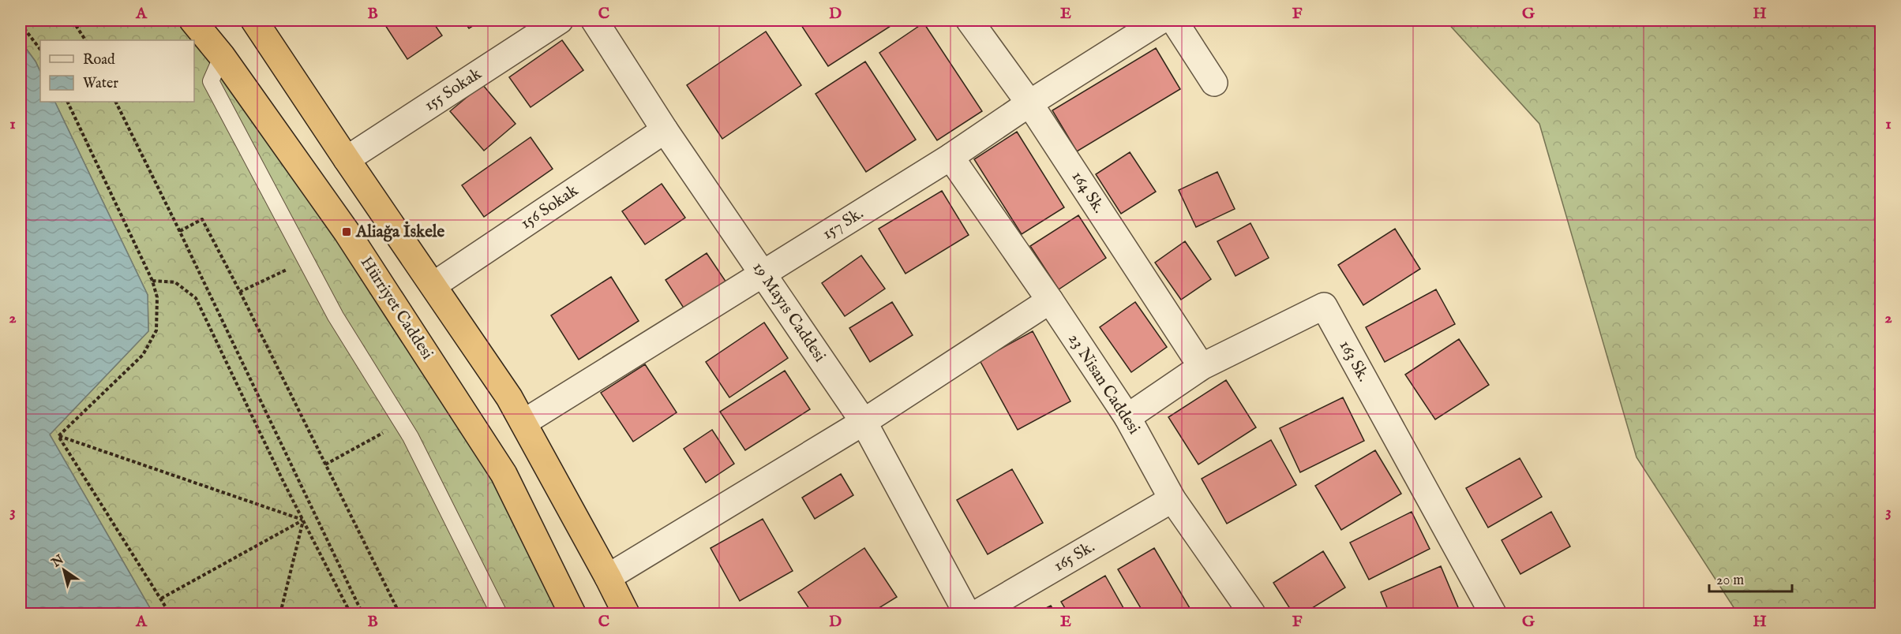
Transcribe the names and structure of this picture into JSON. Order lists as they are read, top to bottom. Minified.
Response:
{"streets":{"highway":["Hürriyet Caddesi"],"street":["155 Sokak","164 Sk.","156 Sokak","157 Sk.","19 Mayıs Caddesi","163 Sk.","23 Nisan Caddesi","165 Sk."]},"crossings":[["164 Sk.","157 Sk."],["164 Sk.","163 Sk."],["156 Sokak","19 Mayıs Caddesi"],["157 Sk.","19 Mayıs Caddesi"],["157 Sk.","23 Nisan Caddesi"],["163 Sk.","23 Nisan Caddesi"],["23 Nisan Caddesi","165 Sk."]],"places":{"transit":["Aliağa İskele"]},"legend":["Road","Water"],"scale_bar":"20 m","north":"top left","grid":{"columns":["A","B","C","D","E","F","G","H"],"rows":["1","2","3"]}}
